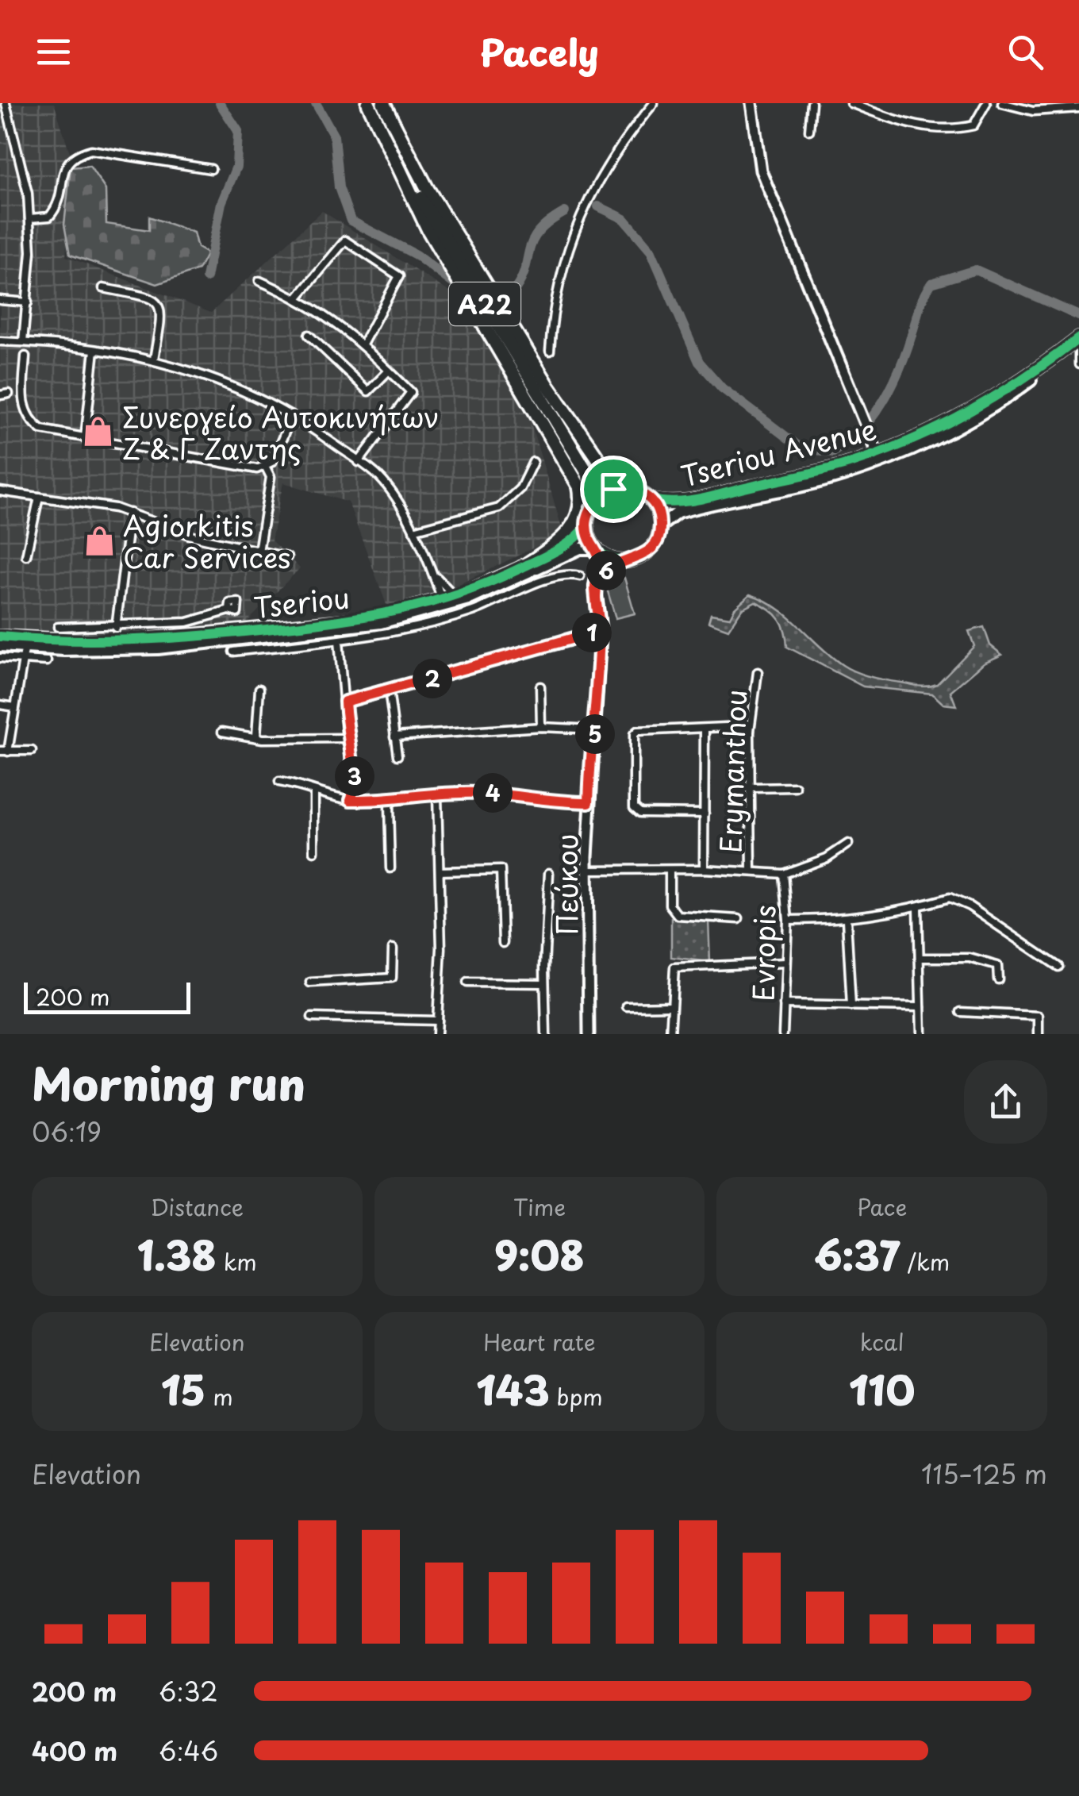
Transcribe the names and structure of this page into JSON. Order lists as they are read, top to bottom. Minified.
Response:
{"streets":{"highway":["A22"],"main road":["Tseriou Avenue","Tseriou","Πεύκου"],"street":["Erymanthou","Evropis"]},"crossings":[["A22","Tseriou Avenue"],["A22","Tseriou"],["A22","Πεύκου"],["Tseriou Avenue","Tseriou"],["Tseriou Avenue","Πεύκου"],["Tseriou","Πεύκου"]],"places":{"shop":["Συνεργείο Αυτοκινήτων Ζ & Γ Ζαντης","Agiorkitis Car Services"]},"scale_bar":"200 m","page":{"header":"Pacely","pins":["6","1","2","5","3","4"],"scale":"200 m","heading":["Morning run","06:19"],"stats":[["Distance","1.38 km"],["Time","9:08"],["Pace","6:37 /km"],["Elevation","15 m"],["Heart rate","143 bpm"],["kcal","110"]],"chart":["Elevation","115–125 m"],"list":[{"name":"200 m","note":"6:32"},{"name":"400 m","note":"6:46"}]}}
